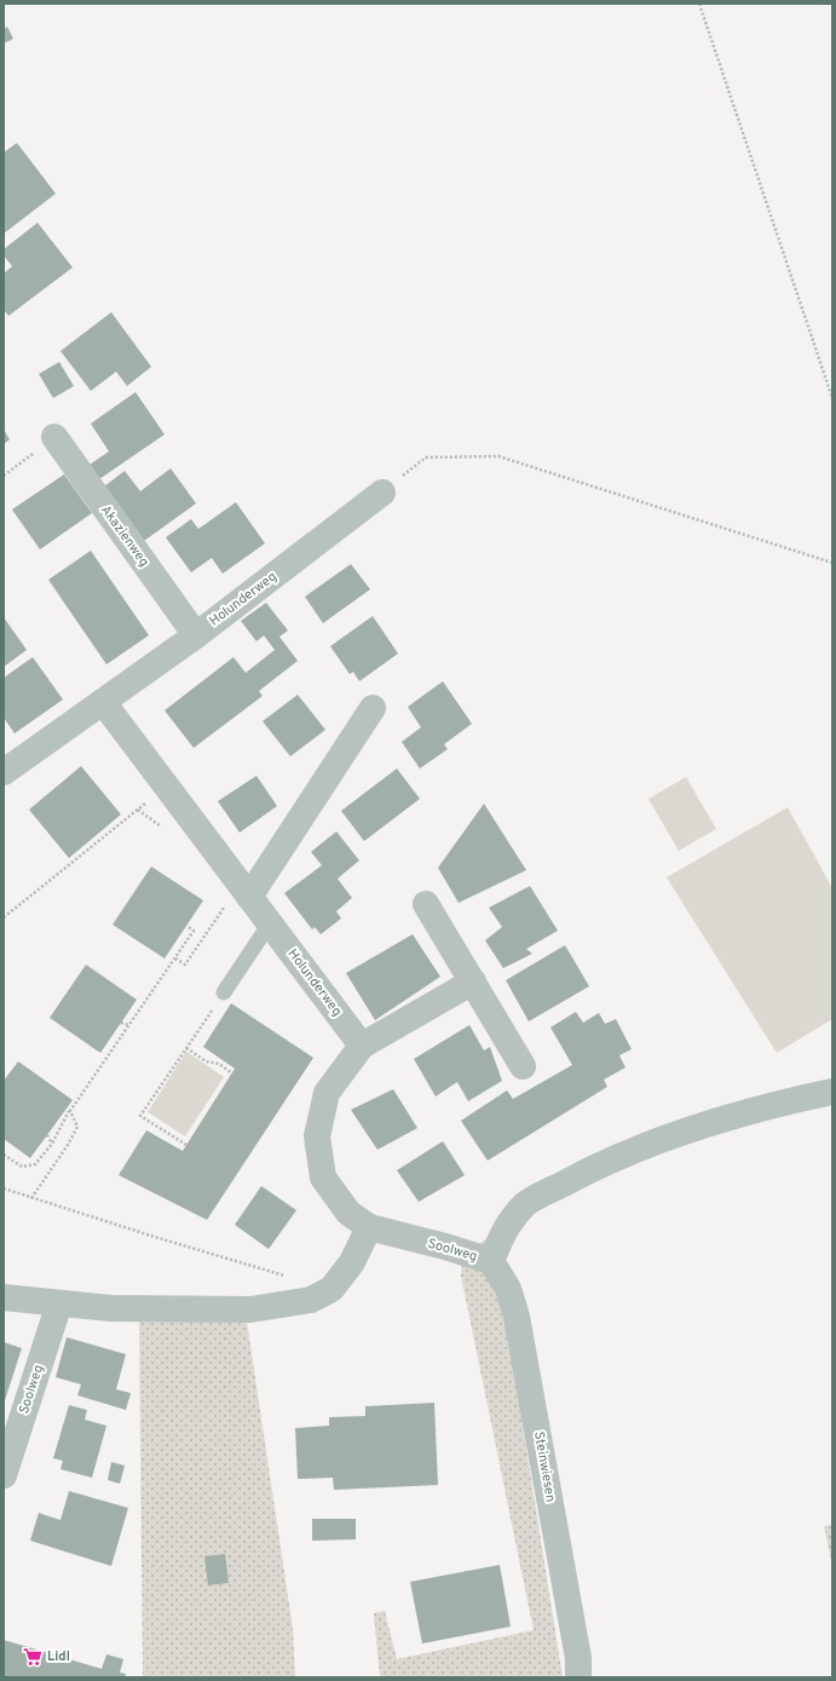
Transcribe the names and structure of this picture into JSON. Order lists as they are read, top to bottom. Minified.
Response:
{"streets":{"street":["Akazienweg","Holunderweg","Soolweg","Steinwiesen"]},"crossings":[["Akazienweg","Holunderweg"],["Soolweg","Steinwiesen"]],"places":{"supermarket":["Lidl"]}}
